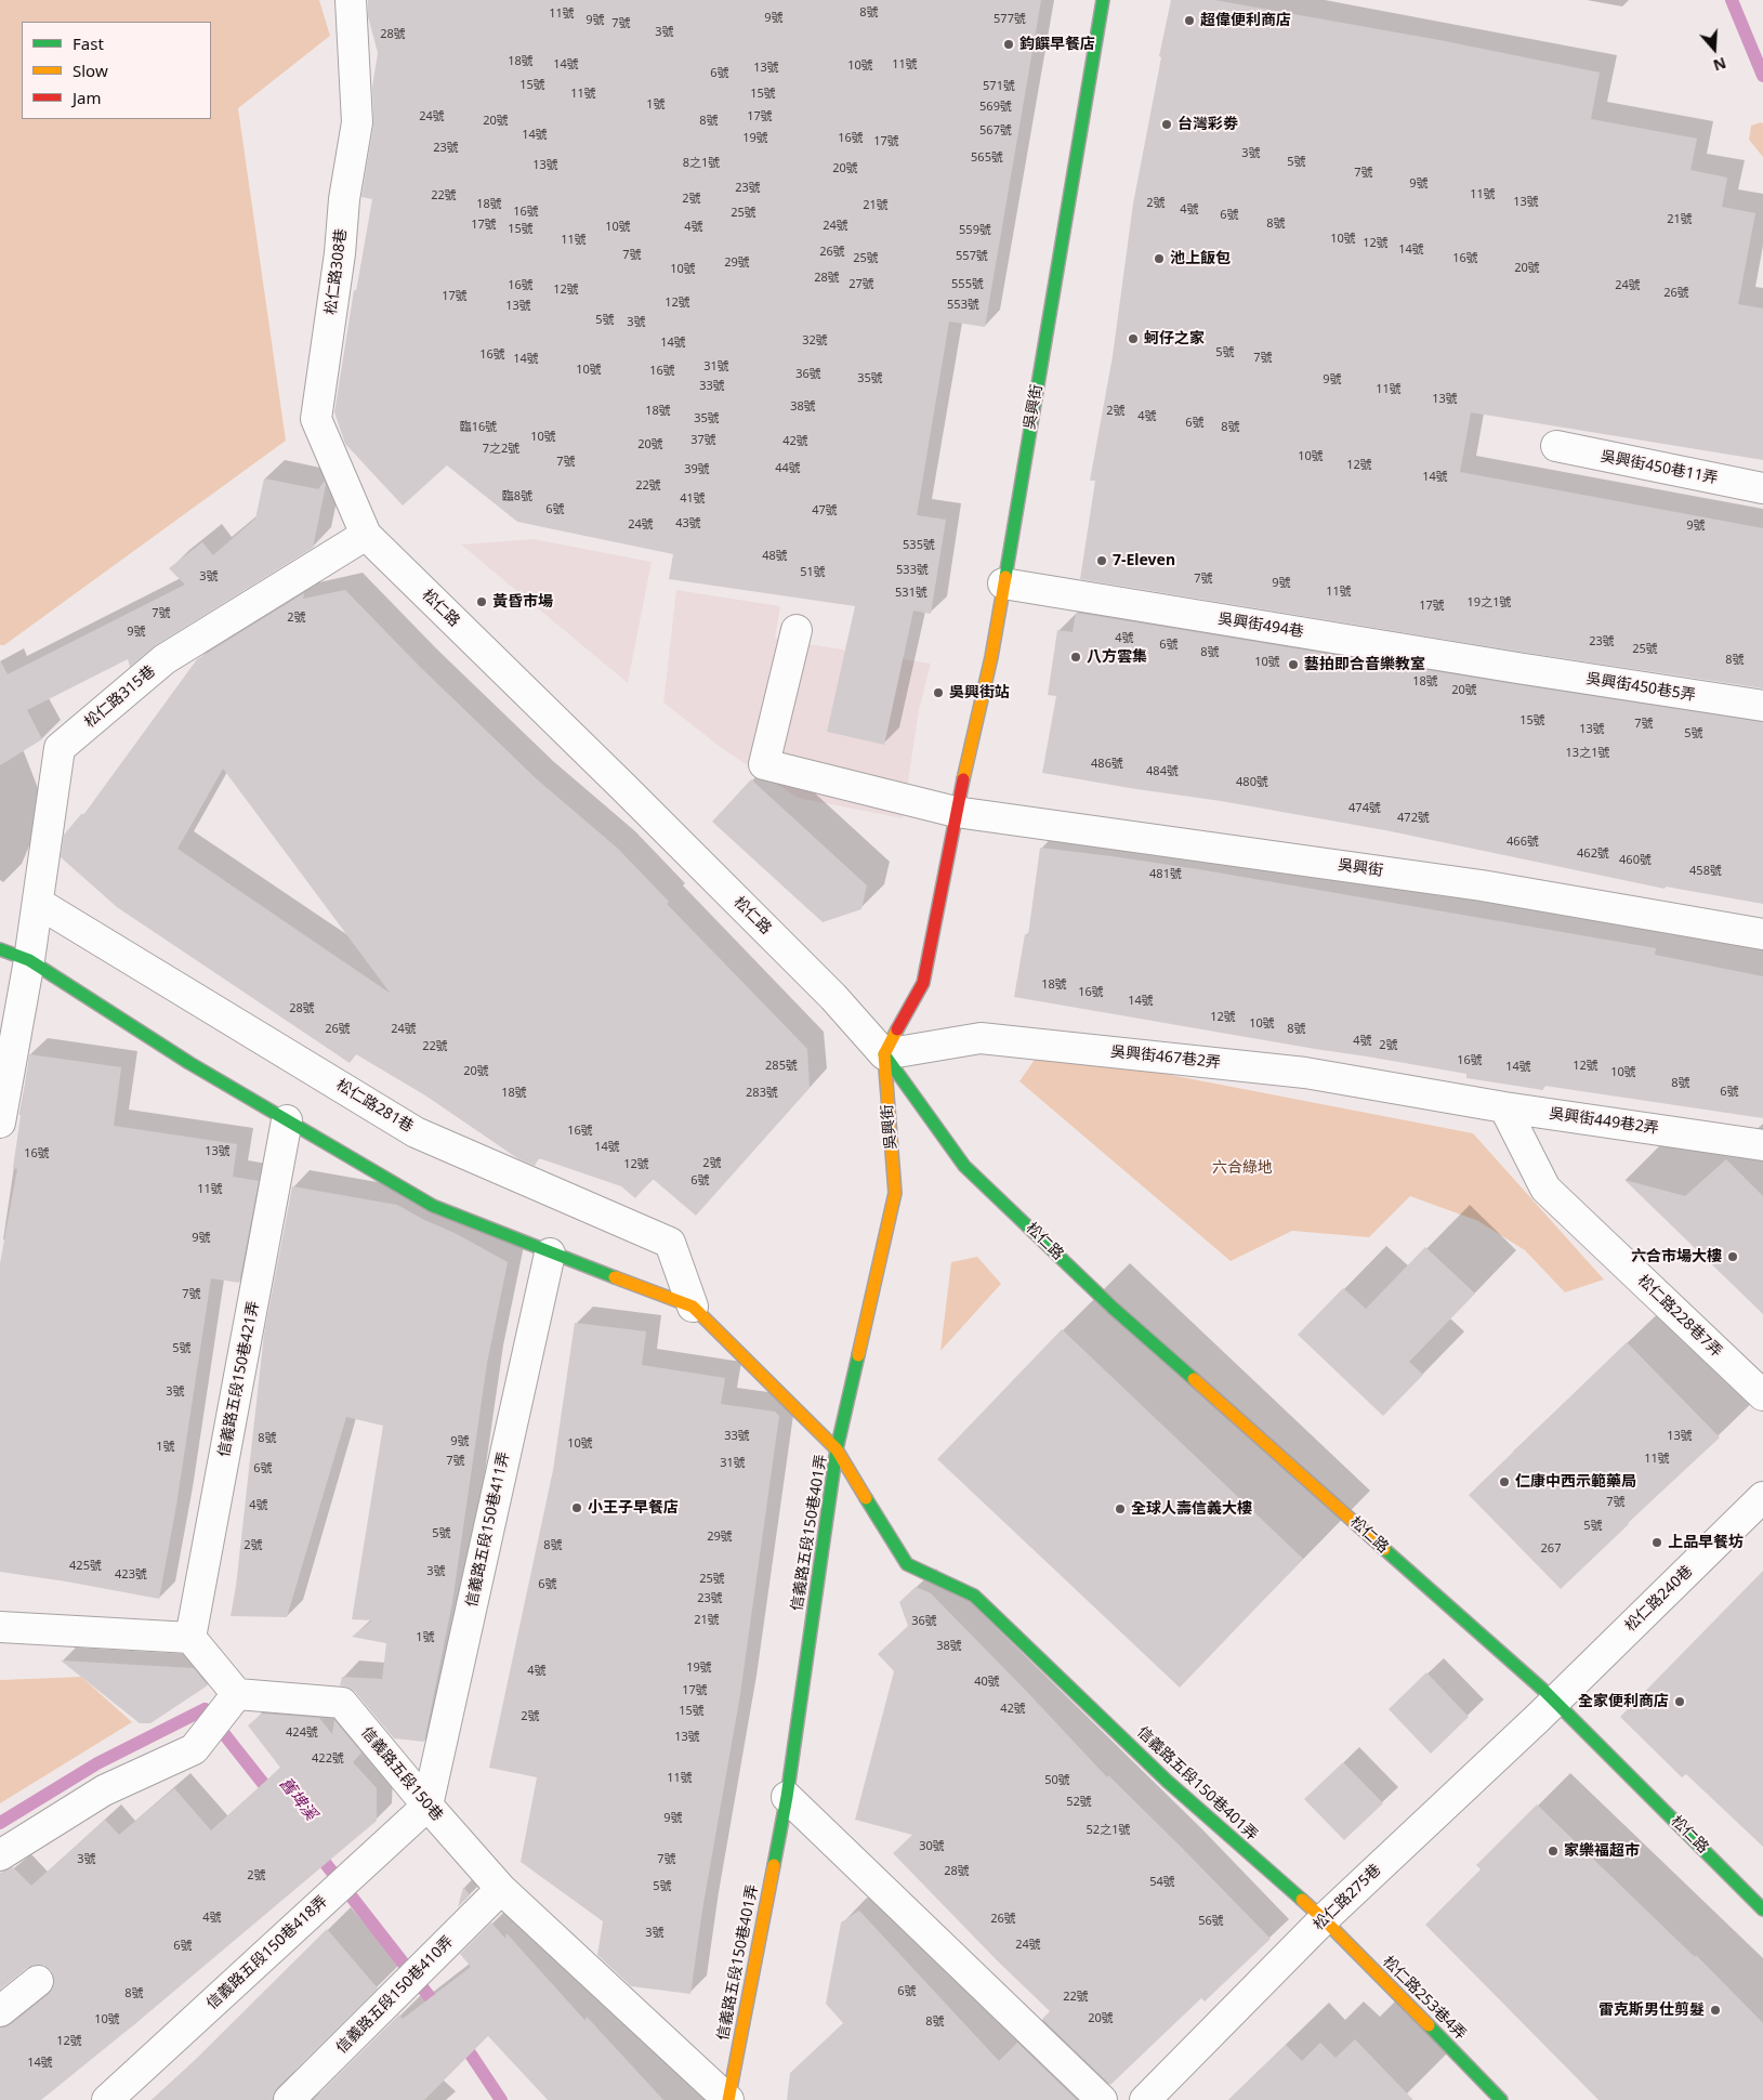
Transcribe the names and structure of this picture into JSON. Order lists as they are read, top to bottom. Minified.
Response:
{"streets":{"street":["松仁路308巷","吳興街","吳興街450巷11弄","松仁路","吳興街494巷","吳興街450巷5弄","松仁路315巷","吳興街467巷2弄","松仁路281巷","吳興街449巷2弄","松仁路228巷7弄","信義路五段150巷421弄","信義路五段150巷411弄","信義路五段150巷401弄","松仁路240巷","信義路五段150巷","松仁路275巷","信義路五段150巷418弄","信義路五段150巷410弄","松仁路253巷4弄"]},"crossings":[["松仁路308巷","松仁路"],["松仁路308巷","松仁路315巷"],["吳興街","松仁路"],["吳興街","吳興街494巷"],["吳興街","吳興街467巷2弄"],["吳興街","信義路五段150巷401弄"],["松仁路","松仁路315巷"],["松仁路","吳興街467巷2弄"],["松仁路","松仁路240巷"],["松仁路","松仁路275巷"],["吳興街494巷","吳興街450巷5弄"],["松仁路315巷","松仁路281巷"],["吳興街467巷2弄","吳興街449巷2弄"],["吳興街449巷2弄","松仁路228巷7弄"],["信義路五段150巷411弄","信義路五段150巷"],["信義路五段150巷411弄","信義路五段150巷418弄"],["信義路五段150巷401弄","信義路五段150巷"],["信義路五段150巷401弄","松仁路275巷"],["信義路五段150巷401弄","松仁路253巷4弄"],["松仁路240巷","松仁路275巷"],["信義路五段150巷","信義路五段150巷418弄"],["信義路五段150巷","信義路五段150巷410弄"],["松仁路275巷","松仁路253巷4弄"]],"water":["舊埤溪"],"parks":["六合綠地"],"places":["超偉便利商店","鈞饌早餐店","台灣彩劵","池上飯包","蚵仔之家","7-Eleven","黃昏市場","八方雲集","藝拍即合音樂教室","吳興街站","六合市場大樓","仁康中西示範藥局","小王子早餐店","全球人壽信義大樓","上品早餐坊","全家便利商店","家樂福超市","雷克斯男仕剪髮"],"house_numbers":["8號","11號","9號","577號","9號","7號","3號","28號","18號","14號","11號","10號","13號","6號","15號","571號","11號","15號","1號","569號","24號","17號","20號","8號","567號","14號","19號","16號","17號","23號","3號","565號","5號","8之1號","13號","20號","7號","9號","23號","11號","22號","2號","13號","2號","18號","21號","4號","16號","25號","6號","21號","8號","17號","24號","10號","4號","15號","559號","10號","11號","12號","14號","26號","7號","557號","25號","16號","29號","20號","10號","28號","27號","555號","16號","24號","12號","26號","17號","12號","553號","13號","5號","3號","32號","14號","5號","16號","7號","14號","31號","10號","16號","36號","35號","9號","33號","11號","13號","38號","18號","2號","4號","35號","6號","臨16號","8號","10號","37號","42號","20號","7之2號","10號","7號","12號","44號","39號","14號","22號","臨8號","41號","6號","47號","43號","24號","9號","535號","48號","533號","51號","3號","7號","9號","11號","531號","19之1號","17號","7號","2號","9號","4號","23號","6號","25號","8號","8號","10號","18號","20號","15號","7號","13號","5號","13之1號","486號","484號","480號","474號","472號","466號","462號","460號","458號","481號","18號","16號","14號","28號","12號","10號","26號","24號","8號","4號","2號","22號","16號","285號","12號","14號","20號","10號","8號","6號","18號","283號","16號","14號","13號","16號","2號","12號","6號","11號","9號","7號","5號","3號","33號","13號","8號","9號","10號","1號","11號","7號","31號","6號","7號","4號","5號","5號","29號","2號","8號","267","425號","3號","423號","25號","6號","23號","21號","36號","1號","38號","19號","4號","40號","17號","42號","15號","2號","424號","13號","422號","11號","50號","52號","9號","52之1號","30號","3號","7號","28號","2號","54號","5號","4號","26號","56號","3號","24號","6號","6號","8號","22號","20號","10號","8號","12號","14號"],"legend":["Fast","Slow","Jam"],"north":"bottom"}
